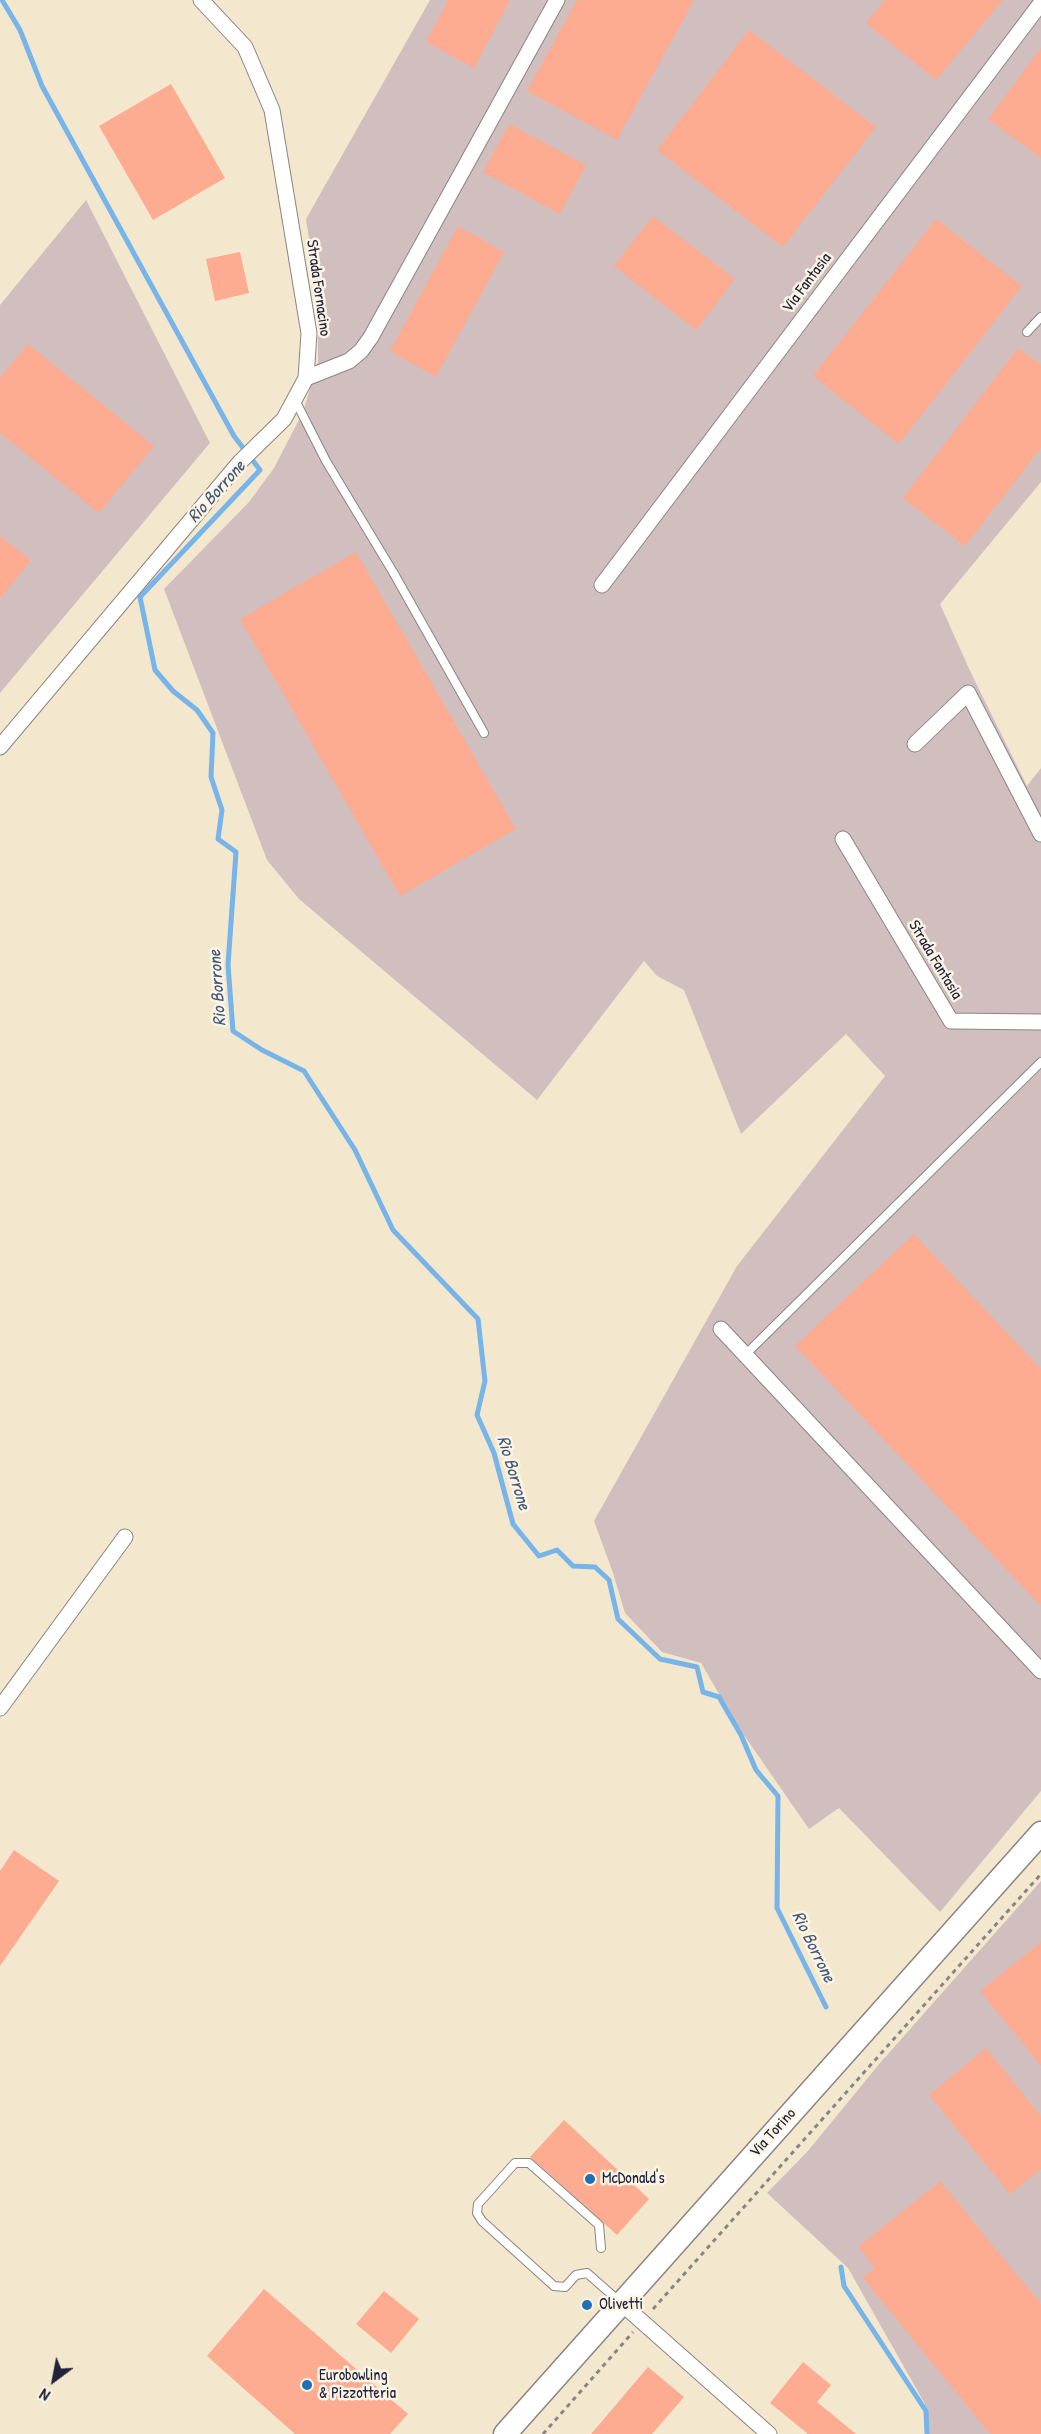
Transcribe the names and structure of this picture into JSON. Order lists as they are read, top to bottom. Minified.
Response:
{"streets":{"main road":["Via Torino"],"street":["Via Fantasia","Strada Fornacino","Strada Fantasia"]},"water":["Rio Borrone"],"places":["McDonald's","Olivetti","Eurobowling & Pizzotteria"],"north":"bottom left"}
